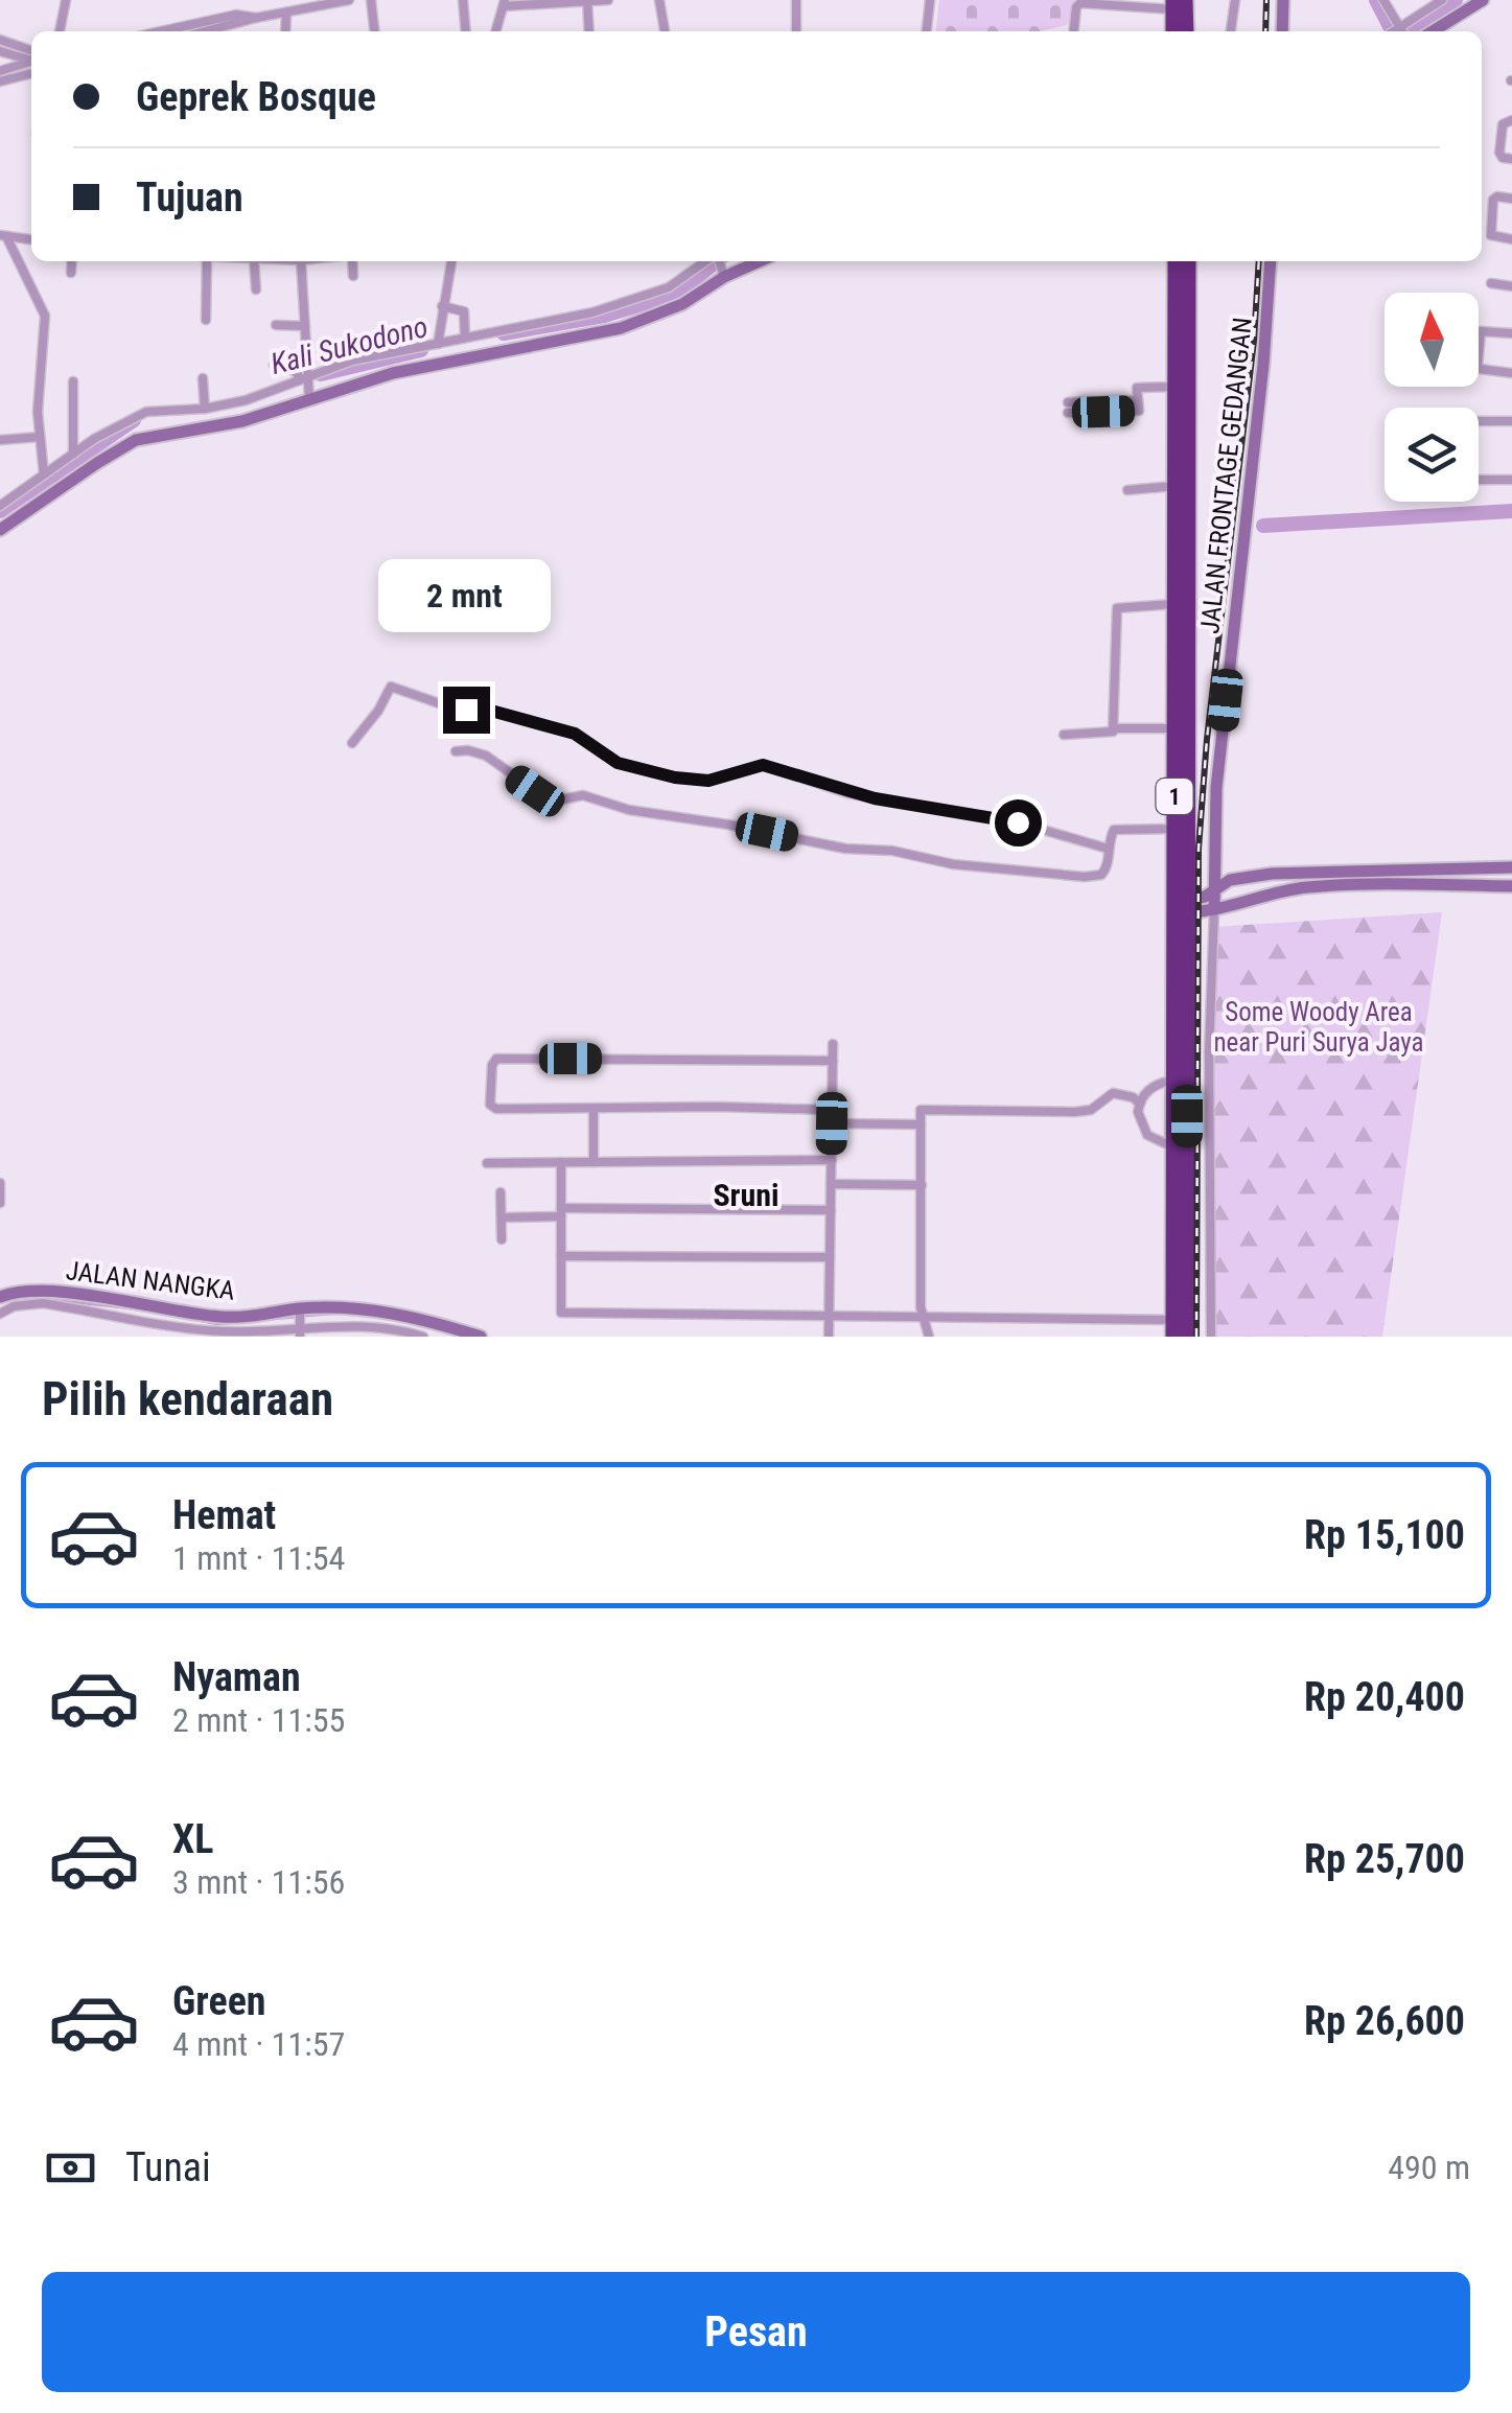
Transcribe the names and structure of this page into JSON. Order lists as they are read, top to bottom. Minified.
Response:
{"streets":{"highway":["1"],"street":["JALAN FRONTAGE GEDANGAN","JALAN NANGKA"]},"districts":["Sruni"],"water":["Kali Sukodono"],"parks":["Some Woody Area near Puri Surya Jaya"],"north":"top","page":{"banner":["Geprek Bosque","Tujuan"],"bubble":"2 mnt","heading":"Pilih kendaraan","list":[{"name":"Hemat","note":"1 mnt · 11:54","value":"Rp 15,100"},{"name":"Nyaman","note":"2 mnt · 11:55","value":"Rp 20,400"},{"name":"XL","note":"3 mnt · 11:56","value":"Rp 25,700"},{"name":"Green","note":"4 mnt · 11:57","value":"Rp 26,600"}],"pay":["Tunai","490 m"],"buttons":"Pesan"}}
